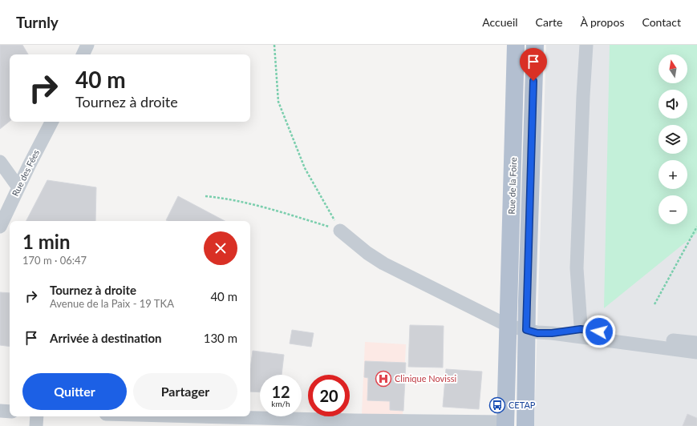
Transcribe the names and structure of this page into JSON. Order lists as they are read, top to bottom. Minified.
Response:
{"streets":{"main road":["Rue de la Foire"],"street":["Rue des Fées"]},"places":{"hospital":["Clinique Novissi"],"bus stop":["CETAP"]},"north":"top","page":{"header":"Turnly","nav":["Accueil","Carte","À propos","Contact"],"map_buttons":["+","−"],"turn":["40 m","Tournez à droite"],"heading":["1 min","170 m · 06:47"],"list":[{"name":"Tournez à droite","note":"Avenue de la Paix - 19 TKA","value":"40 m"},{"name":"Arrivée à destination","value":"130 m"}],"buttons":["Quitter","Partager"],"speed":"12 km/h","limit":"20"}}
